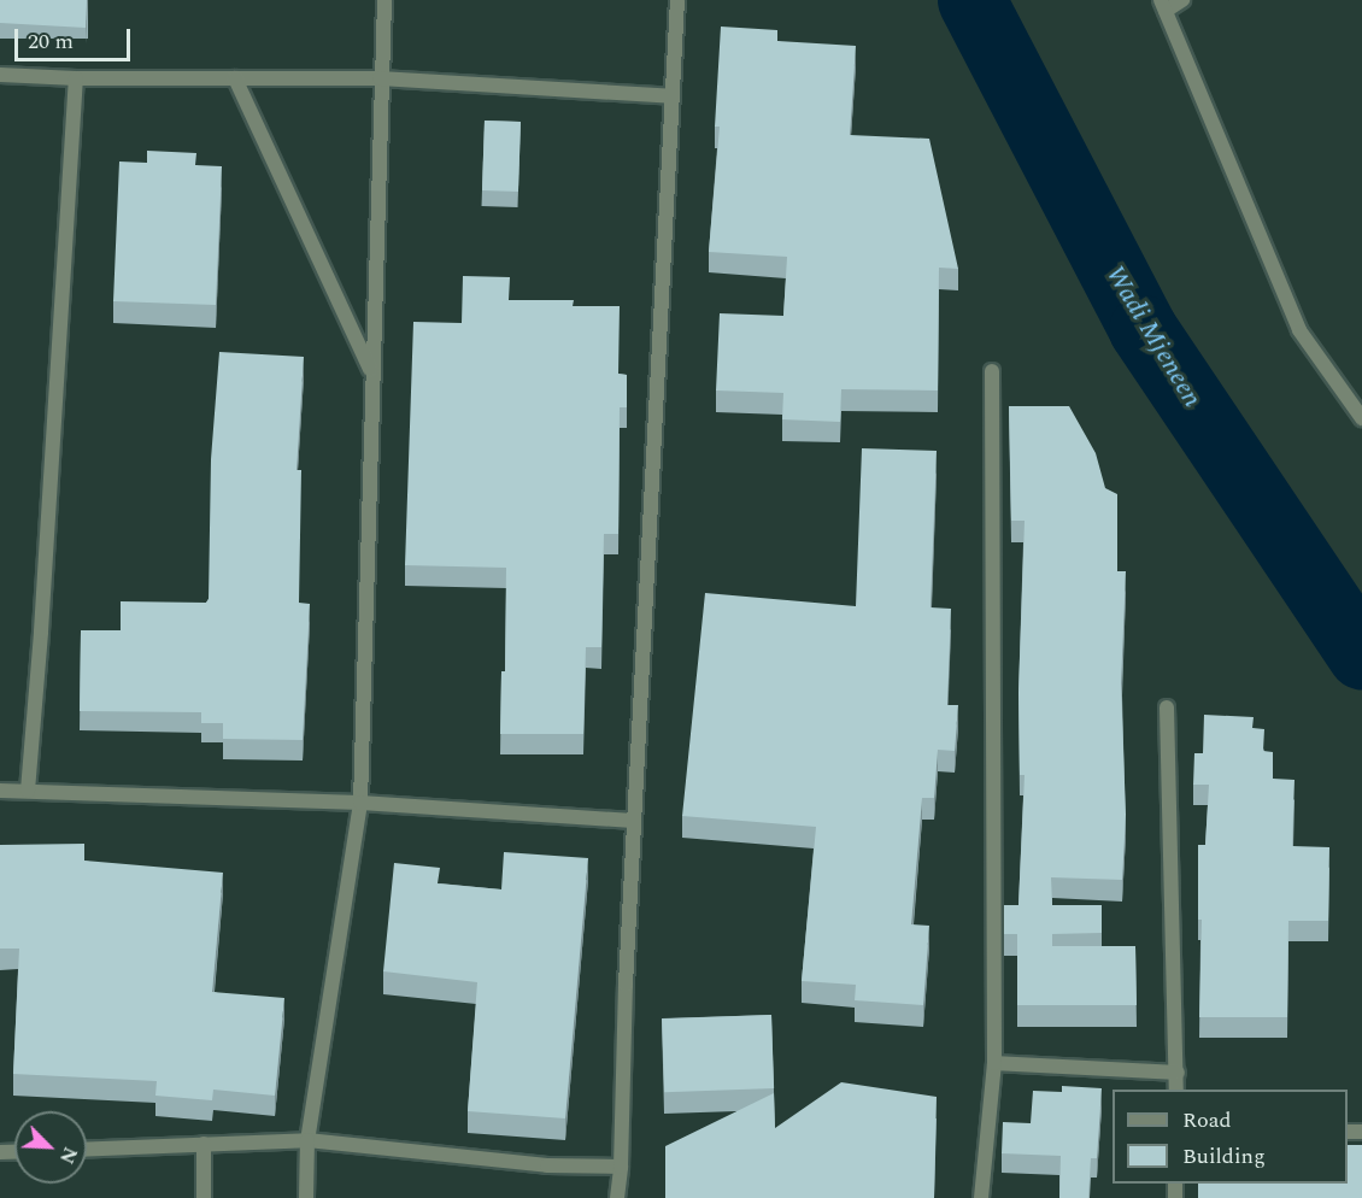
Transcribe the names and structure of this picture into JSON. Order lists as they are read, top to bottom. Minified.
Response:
{"water":["Wadi Mjeneen"],"legend":["Road","Building"],"scale_bar":"20 m","north":"bottom right"}
